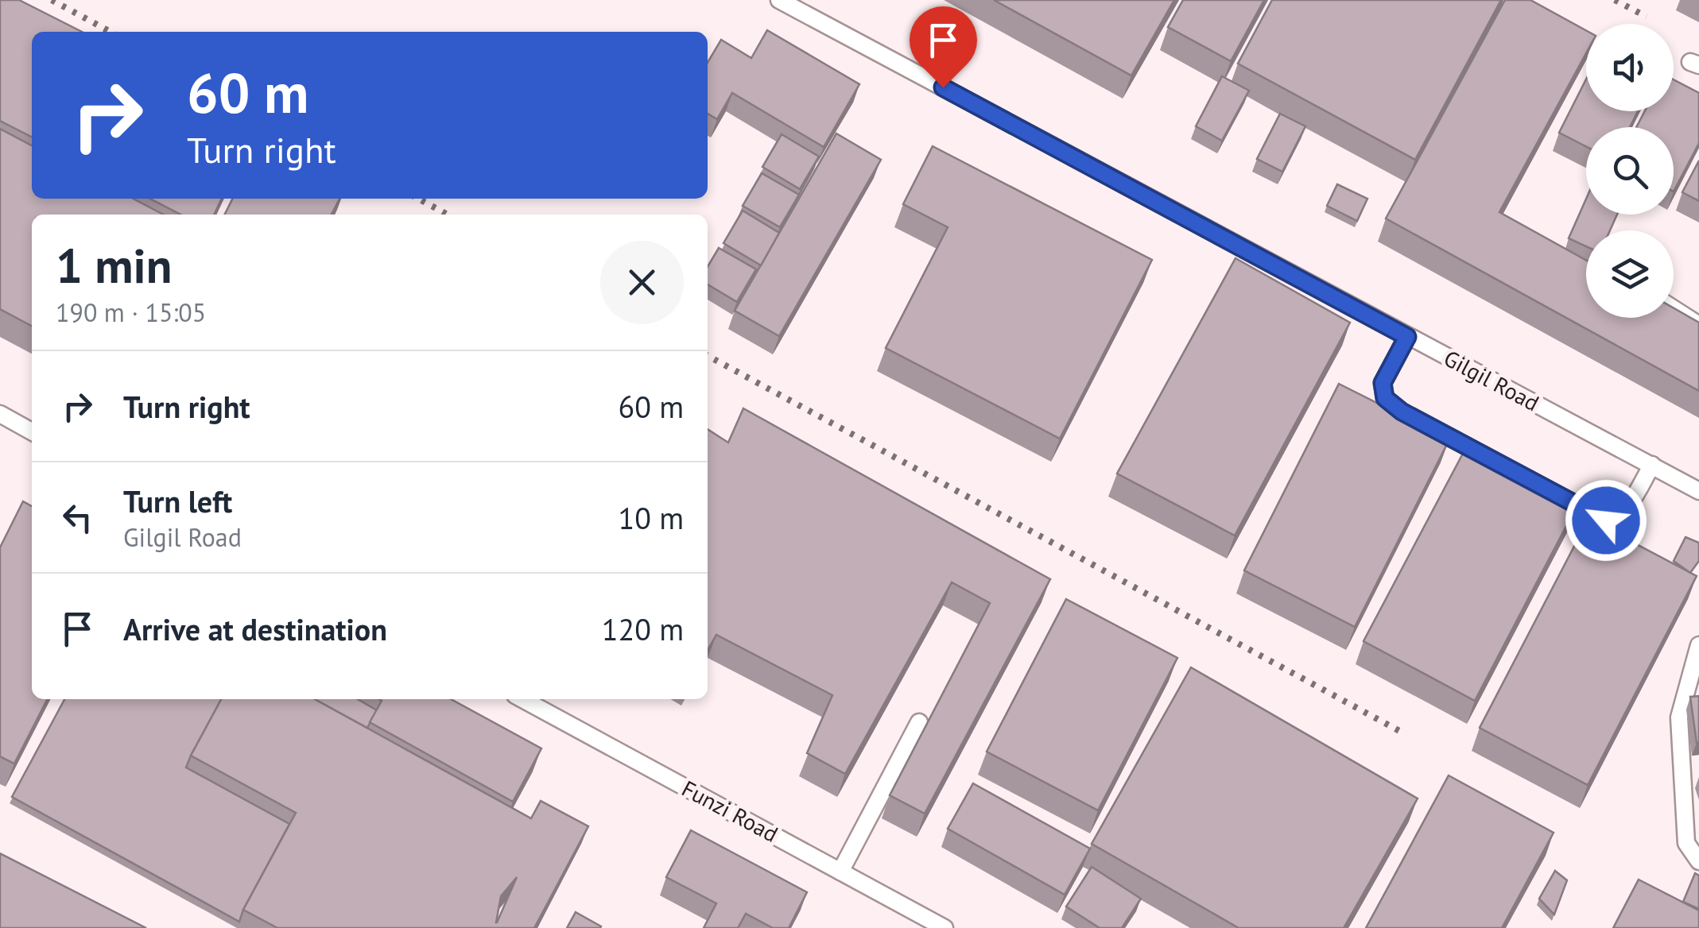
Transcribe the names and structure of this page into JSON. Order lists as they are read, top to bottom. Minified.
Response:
{"streets":{"lane":["Gilgil Road","Funzi Road"]},"page":{"turn":["60 m","Turn right"],"heading":["1 min","190 m · 15:05"],"list":[{"name":"Turn right","value":"60 m"},{"name":"Turn left","note":"Gilgil Road","value":"10 m"},{"name":"Arrive at destination","value":"120 m"}]}}
